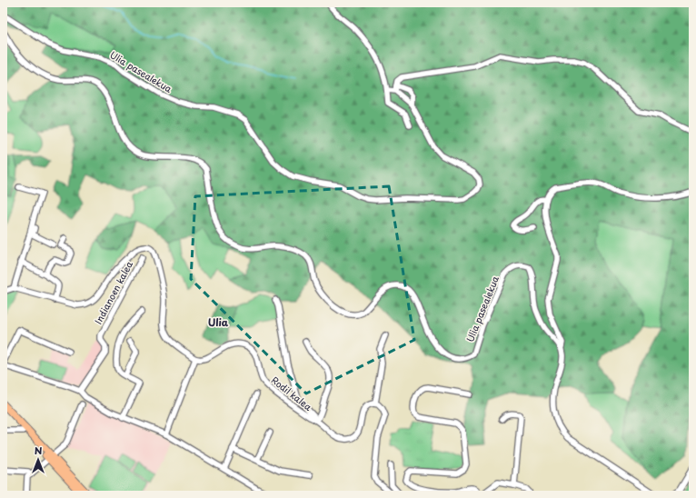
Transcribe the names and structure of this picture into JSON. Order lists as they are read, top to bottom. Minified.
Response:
{"streets":{"street":["Ulia pasealekua","Indianoen kalea","Rodil kalea"]},"districts":["Ulia"],"north":"top"}
